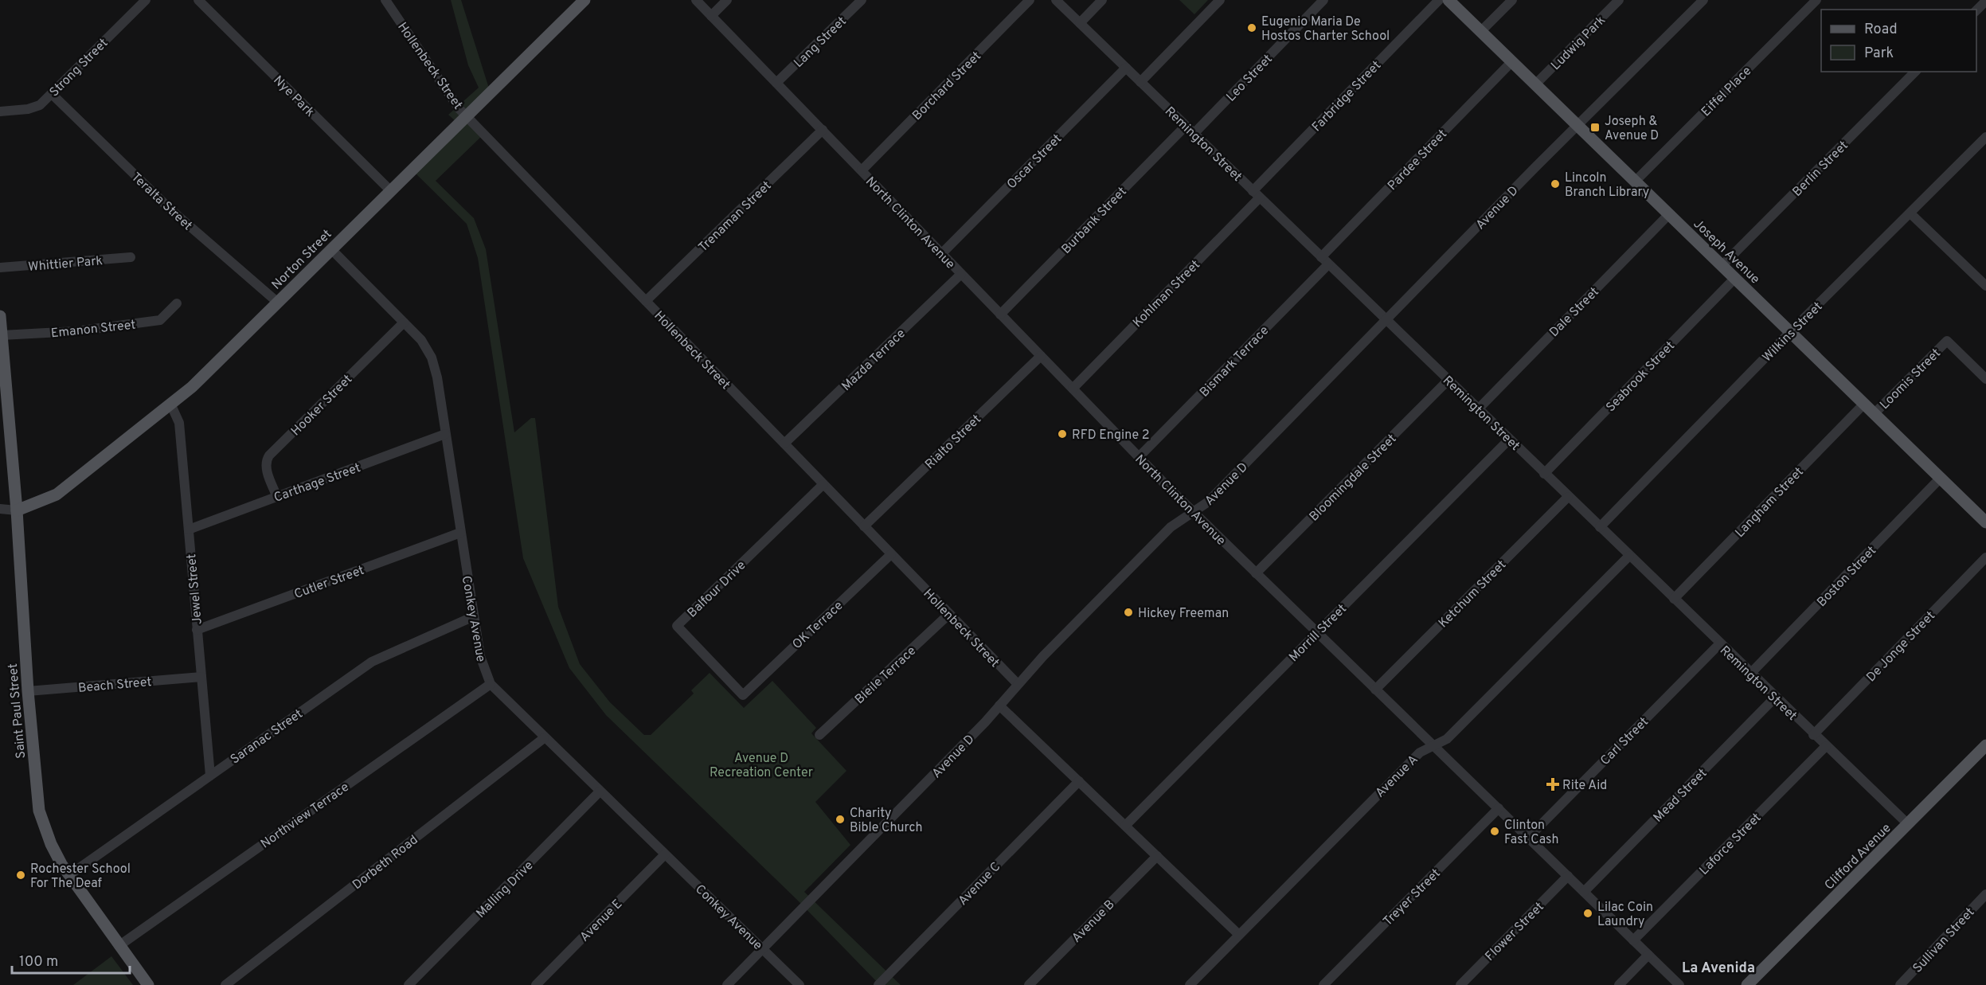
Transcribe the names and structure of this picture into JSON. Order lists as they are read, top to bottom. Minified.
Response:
{"streets":{"main road":["Joseph Avenue","Norton Street","Saint Paul Street","Clifford Avenue"],"street":["Lang Street","Ludwig Park","Hollenbeck Street","Strong Street","Leo Street","Borchard Street","Eiffel Place","Nye Park","Farbridge Street","Remington Street","Pardee Street","Oscar Street","Berlin Street","Teralta Street","Avenue D","Trenaman Street","Burbank Street","North Clinton Avenue","Whittier Park","Kohlman Street","Dale Street","Emanon Street","Wilkins Street","Mazda Terrace","Bismark Terrace","Seabrook Street","Loomis Street","Hooker Street","Rialto Street","Bloomingdale Street","Carthage Street","Langham Street","Boston Street","Cutler Street","Balfour Drive","Jewel Street","Ketchum Street","Conkey Avenue","OK Terrace","Morrill Street","De Jonge Street","Bleile Terrace","Beach Street","Saranac Street","Carl Street","Avenue A","Mead Street","Northview Terrace","Laforce Street","Dorbeth Road","Avenue C","Malling Drive","Treyer Street","Avenue E","Avenue B","Flower Street","Sullivan Street"]},"crossings":[["Lang Street","North Clinton Avenue"],["Ludwig Park","Joseph Avenue"],["Hollenbeck Street","Avenue D"],["Hollenbeck Street","Trenaman Street"],["Hollenbeck Street","Norton Street"],["Hollenbeck Street","Mazda Terrace"],["Hollenbeck Street","Rialto Street"],["Hollenbeck Street","Balfour Drive"],["Hollenbeck Street","OK Terrace"],["Hollenbeck Street","Bleile Terrace"],["Strong Street","Teralta Street"],["Leo Street","Remington Street"],["Borchard Street","North Clinton Avenue"],["Eiffel Place","Joseph Avenue"],["Nye Park","Norton Street"],["Farbridge Street","Remington Street"],["Farbridge Street","Kohlman Street"],["Remington Street","Pardee Street"],["Remington Street","Oscar Street"],["Remington Street","Avenue D"],["Remington Street","Burbank Street"],["Remington Street","Kohlman Street"],["Remington Street","Dale Street"],["Remington Street","Wilkins Street"],["Remington Street","Bismark Terrace"],["Remington Street","Seabrook Street"],["Remington Street","Bloomingdale Street"],["Remington Street","Langham Street"],["Remington Street","Boston Street"],["Remington Street","Ketchum Street"],["Remington Street","Morrill Street"],["Remington Street","De Jonge Street"],["Remington Street","Carl Street"],["Remington Street","Avenue A"],["Remington Street","Mead Street"],["Remington Street","Laforce Street"],["Remington Street","Clifford Avenue"],["Pardee Street","Joseph Avenue"],["Pardee Street","Bismark Terrace"],["Oscar Street","North Clinton Avenue"],["Berlin Street","Joseph Avenue"],["Teralta Street","Norton Street"],["Avenue D","North Clinton Avenue"],["Avenue D","Joseph Avenue"],["Avenue D","Conkey Avenue"],["Trenaman Street","North Clinton Avenue"],["Burbank Street","North Clinton Avenue"],["North Clinton Avenue","Kohlman Street"],["North Clinton Avenue","Mazda Terrace"],["North Clinton Avenue","Bismark Terrace"],["North Clinton Avenue","Rialto Street"],["North Clinton Avenue","Bloomingdale Street"],["North Clinton Avenue","Ketchum Street"],["North Clinton Avenue","Morrill Street"],["North Clinton Avenue","Carl Street"],["North Clinton Avenue","Avenue A"],["North Clinton Avenue","Mead Street"],["North Clinton Avenue","Laforce Street"],["North Clinton Avenue","Treyer Street"],["North Clinton Avenue","Flower Street"],["Joseph Avenue","Dale Street"],["Joseph Avenue","Wilkins Street"],["Joseph Avenue","Seabrook Street"],["Joseph Avenue","Loomis Street"],["Joseph Avenue","Langham Street"],["Joseph Avenue","Boston Street"],["Norton Street","Jewel Street"],["Norton Street","Conkey Avenue"],["Norton Street","Saint Paul Street"],["Emanon Street","Saint Paul Street"],["Hooker Street","Carthage Street"],["Hooker Street","Conkey Avenue"],["Carthage Street","Jewel Street"],["Carthage Street","Conkey Avenue"],["Cutler Street","Jewel Street"],["Cutler Street","Conkey Avenue"],["Balfour Drive","OK Terrace"],["Jewel Street","Beach Street"],["Jewel Street","Saranac Street"],["Conkey Avenue","Saranac Street"],["Conkey Avenue","Northview Terrace"],["Conkey Avenue","Dorbeth Road"],["Conkey Avenue","Malling Drive"],["Conkey Avenue","Avenue E"],["Beach Street","Saint Paul Street"],["Saint Paul Street","Saranac Street"],["Saint Paul Street","Northview Terrace"]],"districts":["La Avenida"],"parks":["Avenue D Recreation Center"],"places":{"other":["Eugenio Maria De Hostos Charter School","Lincoln Branch Library","RFD Engine 2","Hickey Freeman","Charity Bible Church","Clinton Fast Cash","Rochester School For The Deaf","Lilac Coin Laundry"],"transit":["Joseph & Avenue D"],"health":["Rite Aid"]},"legend":["Road","Park"],"scale_bar":"100 m"}
